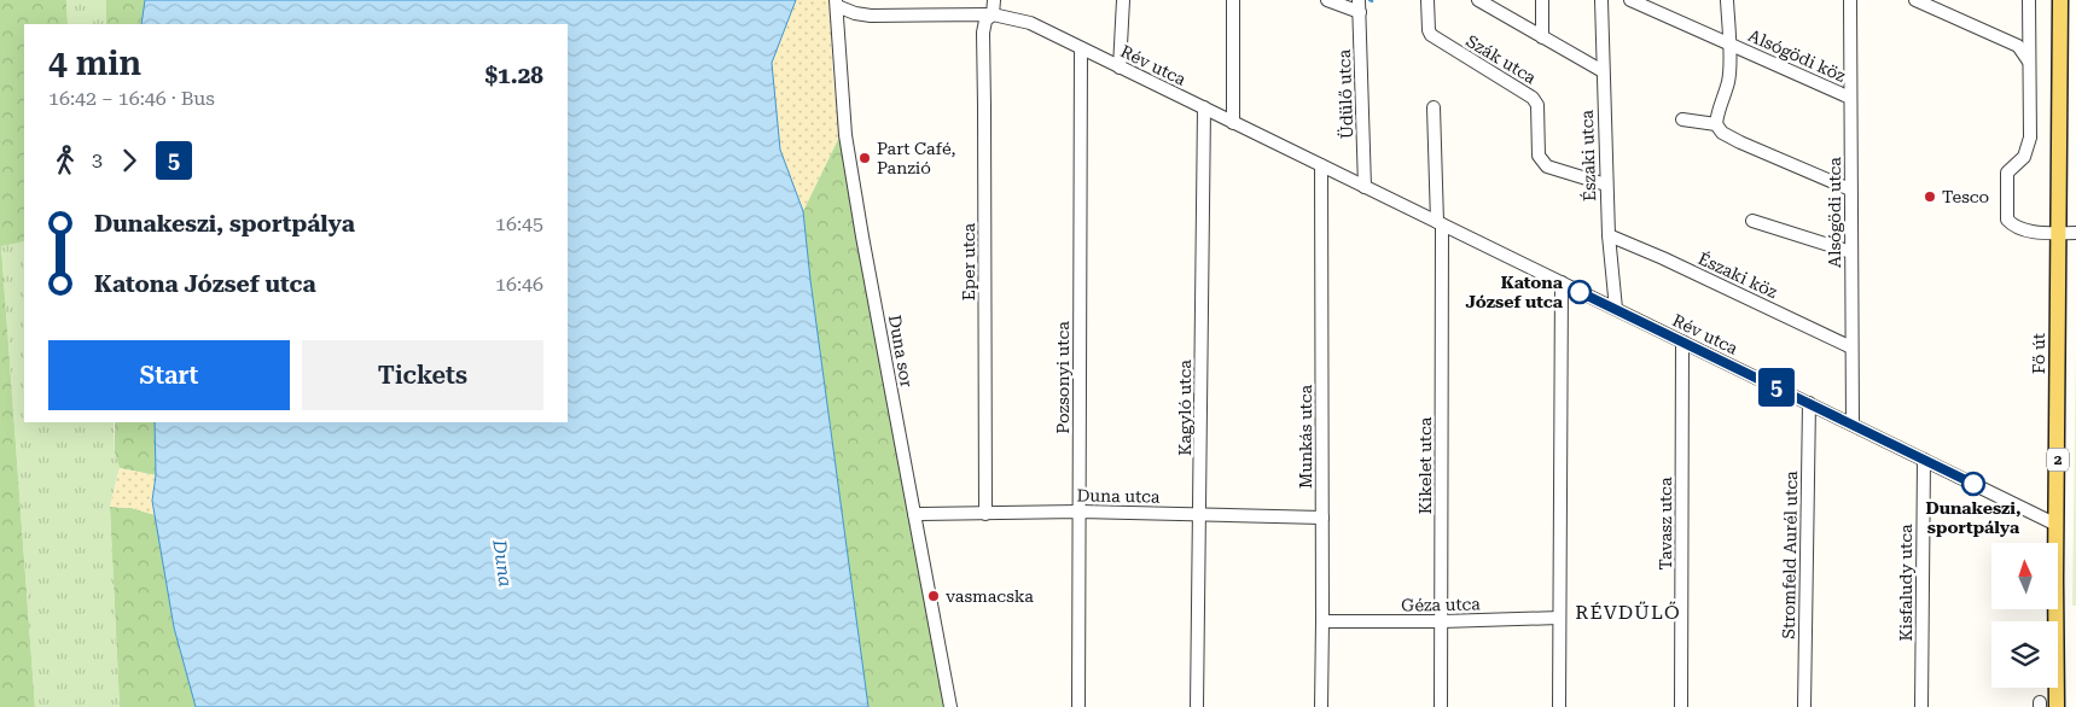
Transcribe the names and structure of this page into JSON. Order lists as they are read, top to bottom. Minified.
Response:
{"streets":{"main road":["Fő út","2"],"street":["Alsógödi köz","Szák utca","Rév utca","Üdülő utca","Északi utca","Alsógödi utca","Eper utca","Északi köz","Duna sor","Pozsonyi utca","Kagyló utca","Munkás utca","Kikelet utca","Duna utca","Tavasz utca","Stromfeld Aurél utca","Kisfaludy utca","Géza utca"]},"crossings":[["Alsógödi köz","Alsógödi utca"],["Szák utca","Északi utca"],["Rév utca","Üdülő utca"],["Rév utca","Északi utca"],["Rév utca","Alsógödi utca"],["Rév utca","Eper utca"],["Rév utca","Duna sor"],["Rév utca","Fő út"],["Rév utca","Pozsonyi utca"],["Rév utca","Kagyló utca"],["Rév utca","Munkás utca"],["Rév utca","Kikelet utca"],["Rév utca","Tavasz utca"],["Rév utca","Stromfeld Aurél utca"],["Rév utca","Kisfaludy utca"],["Északi utca","Északi köz"],["Alsógödi utca","Északi köz"],["Eper utca","Duna utca"],["Duna sor","Duna utca"],["Pozsonyi utca","Duna utca"],["Kagyló utca","Duna utca"],["Munkás utca","Duna utca"],["Munkás utca","Géza utca"],["Kikelet utca","Géza utca"]],"districts":["RÉVDŰLŐ"],"water":["Duna"],"places":["Part Café, Panzió","Tesco","Katona József utca","Dunakeszi, sportpálya","vasmacska"],"lines":["bus line 5"],"north":"top","page":{"on_map":"5","heading":["4 min","16:42 – 16:46 · Bus","$1.28"],"legs":["3","5"],"list":[{"name":"Dunakeszi, sportpálya","value":"16:45"},{"name":"Katona József utca","value":"16:46"}],"buttons":["Start","Tickets"]}}
